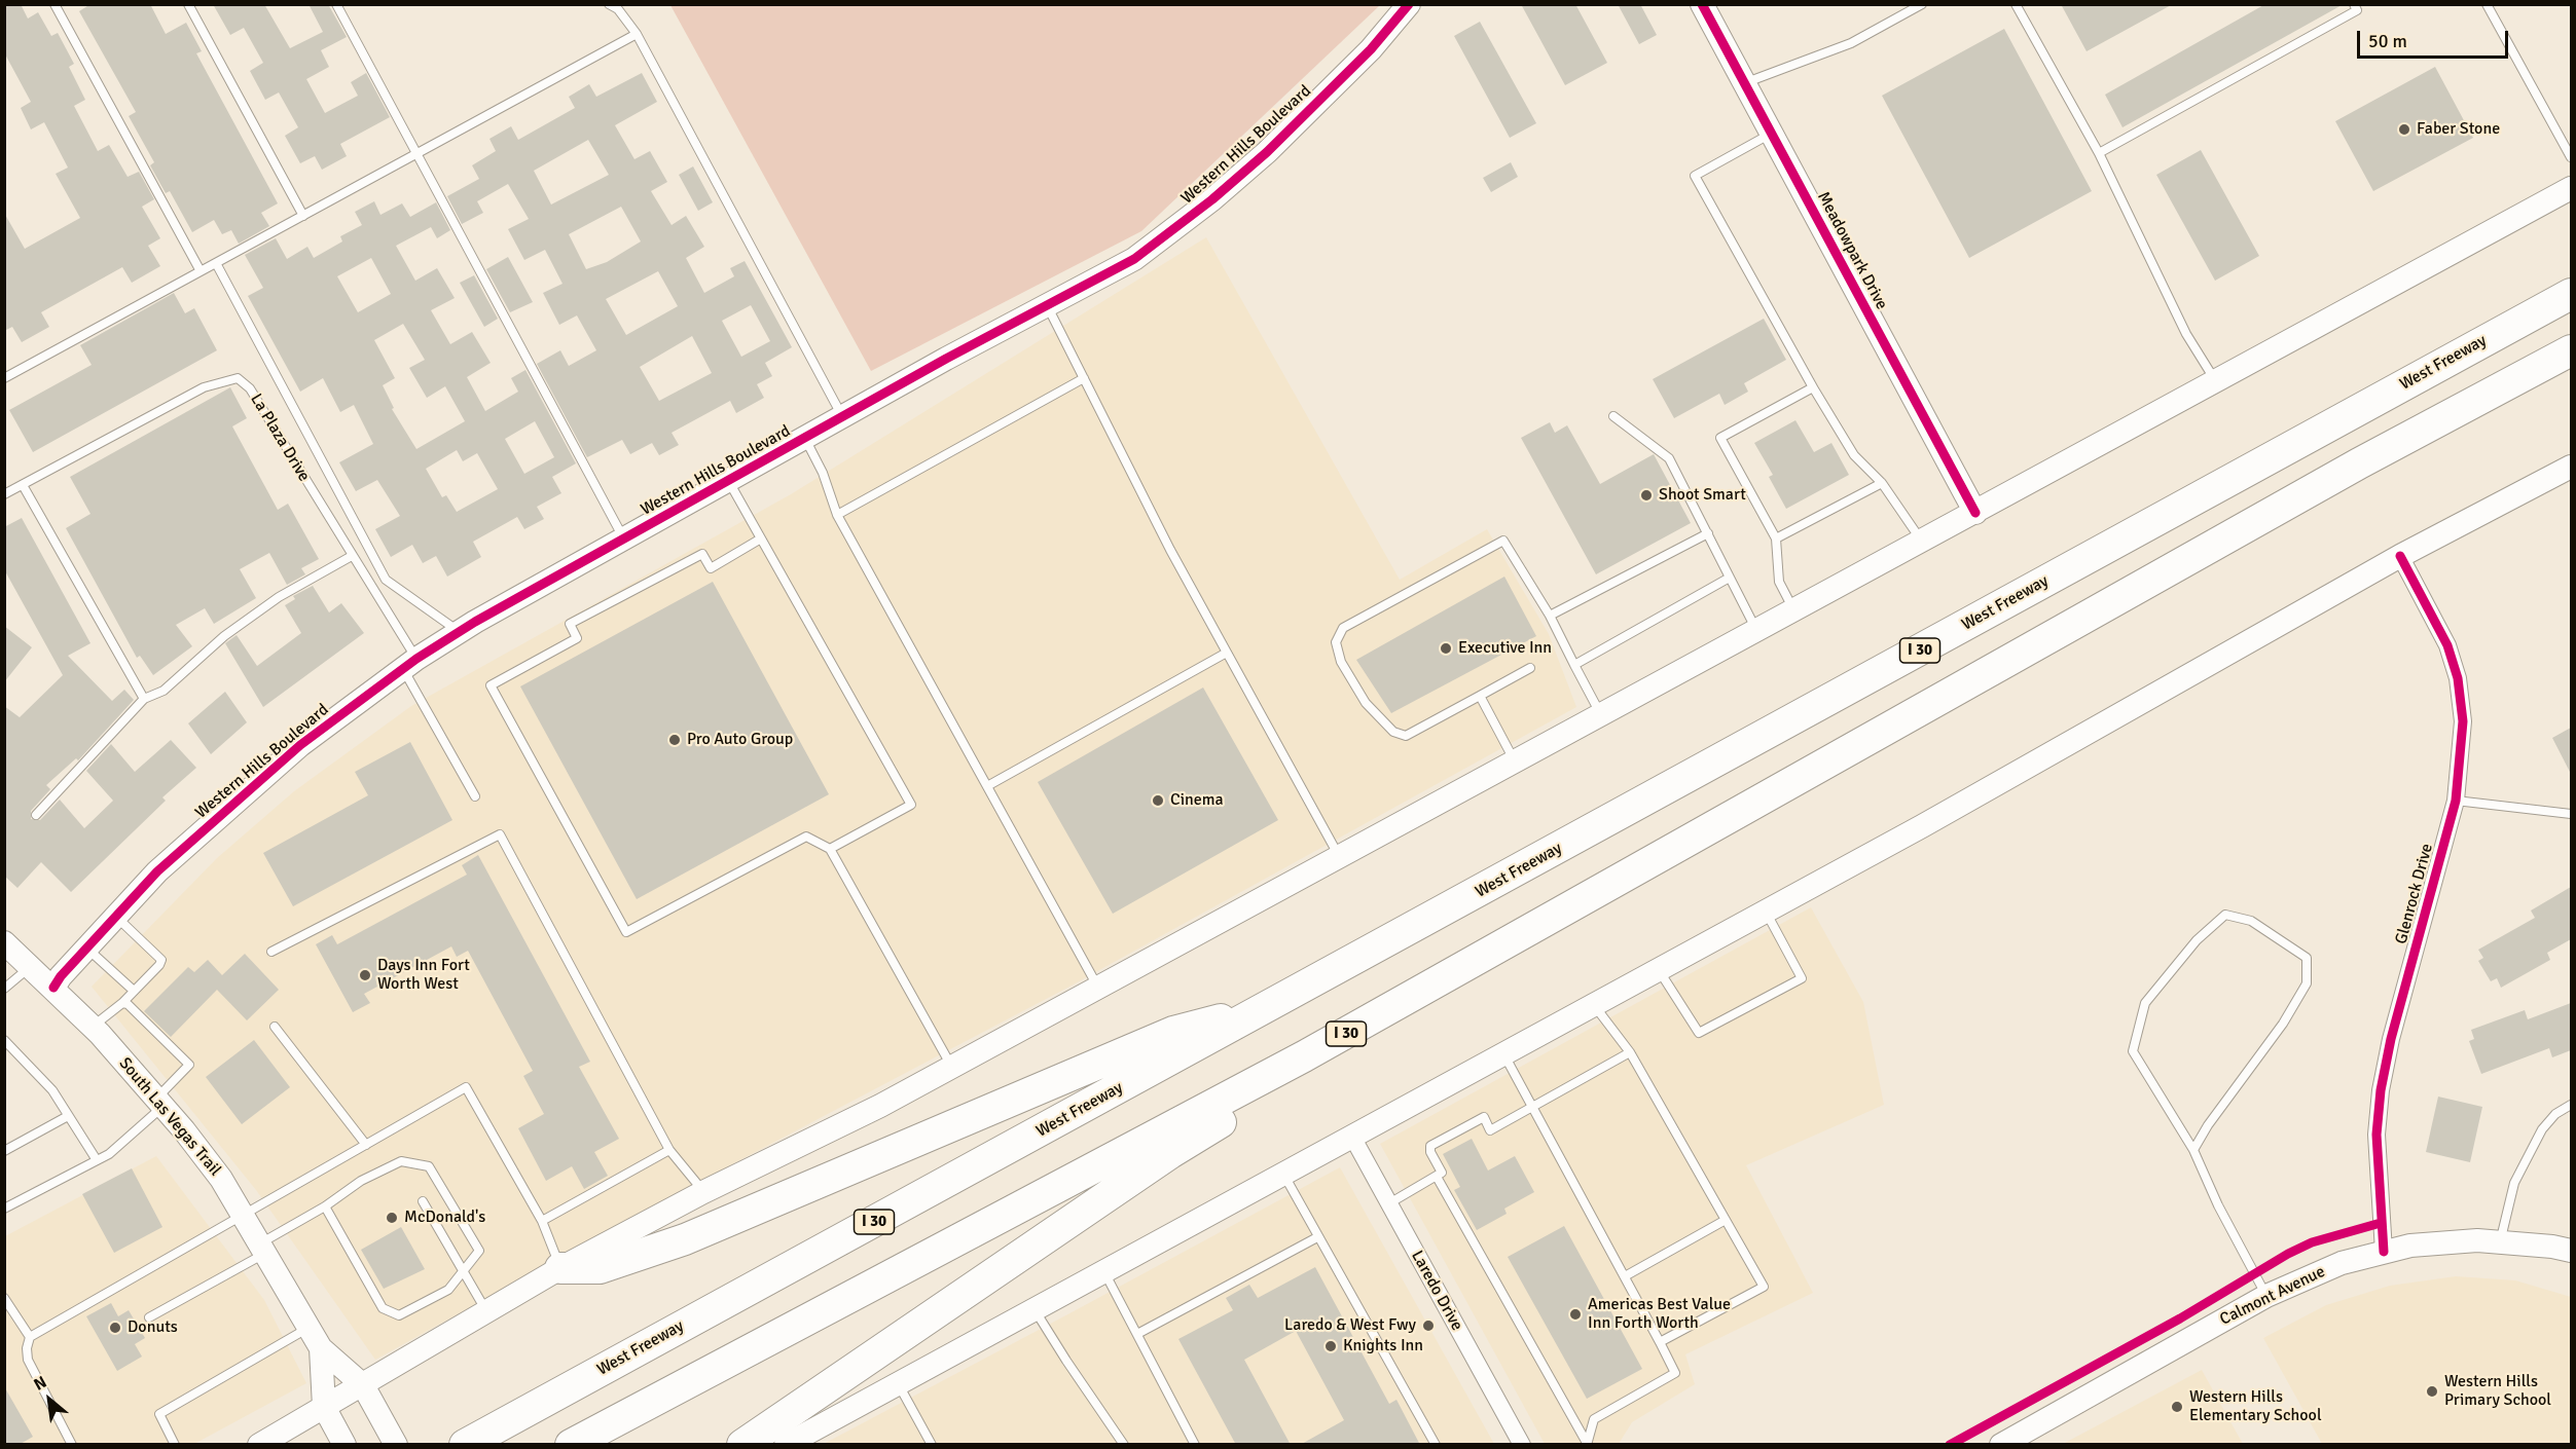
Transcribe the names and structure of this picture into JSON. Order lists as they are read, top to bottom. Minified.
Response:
{"streets":{"highway":["West Freeway","I 30"],"main road":["Western Hills Boulevard","Meadowpark Drive","South Las Vegas Trail","Calmont Avenue"],"street":["Glenrock Drive","Laredo Drive"],"lane":["La Plaza Drive"]},"crossings":[["Western Hills Boulevard","La Plaza Drive"],["Western Hills Boulevard","South Las Vegas Trail"],["Glenrock Drive","Calmont Avenue"]],"places":["Faber Stone","Shoot Smart","Executive Inn","Pro Auto Group","Cinema","Days Inn Fort Worth West","McDonald's","Americas Best Value Inn Forth Worth","Laredo & West Fwy","Donuts","Knights Inn","Western Hills Primary School","Western Hills Elementary School"],"scale_bar":"50 m","north":"top left"}
